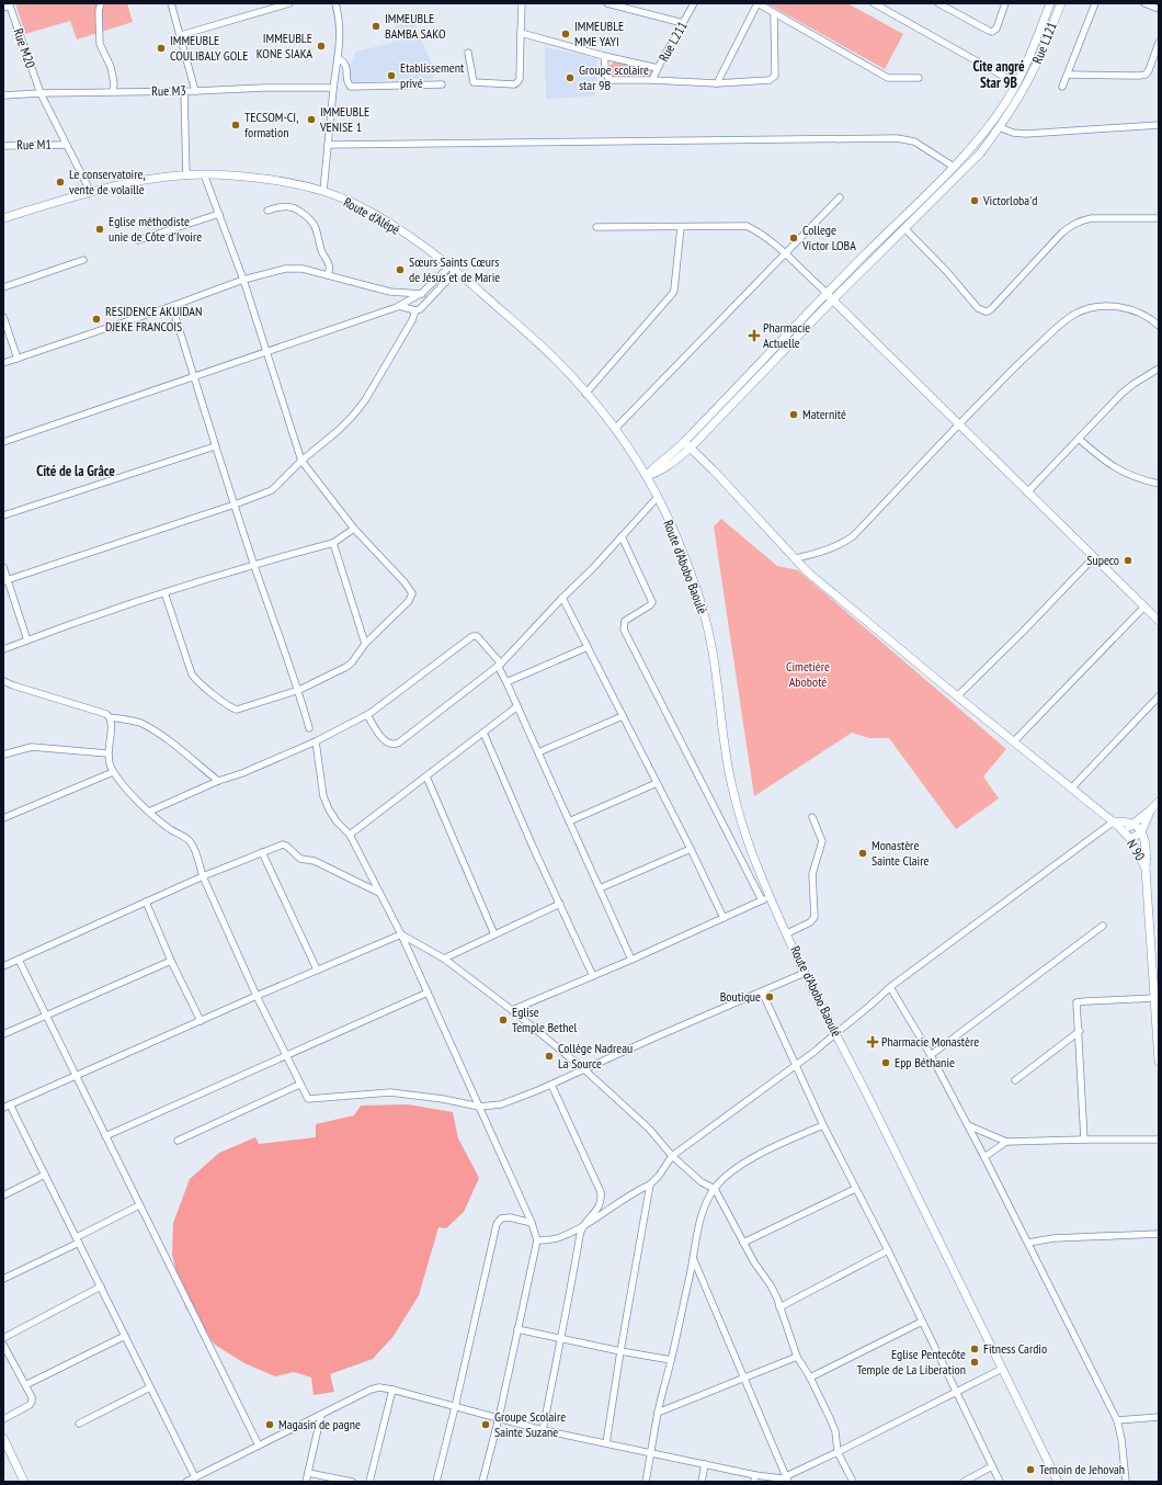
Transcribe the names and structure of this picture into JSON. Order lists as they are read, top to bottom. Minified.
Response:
{"streets":{"main road":["Rue L121","Route d'Alépé","Route d'Abobo Baoulé","N 90"],"street":["Rue L211","Rue M20","Rue M3","Rue M1"]},"crossings":[["Rue L121","Route d'Alépé"],["Rue L121","Route d'Abobo Baoulé"],["Rue L121","N 90"],["Rue M20","Rue M3"],["Rue M20","Rue M1"],["Rue M20","Route d'Alépé"],["Route d'Alépé","Route d'Abobo Baoulé"]],"districts":["Cite angré Star 9B","Cité de la Grâce"],"parks":["Cimetière Aboboté"],"places":{"other":["IMMEUBLE BAMBA SAKO","IMMEUBLE MME YAYI","IMMEUBLE KONE SIAKA","IMMEUBLE COULIBALY GOLE","Etablissement privé","Groupe scolaire star 9B","IMMEUBLE VENISE 1","TECSOM-CI, formation","Le conservatoire, vente de volaille","Victorloba'd","Eglise méthodiste unie de Côte d'Ivoire","College Victor LOBA","Sœurs Saints Cœurs de Jésus et de Marie","RESIDENCE AKUIDAN DJEKE FRANCOIS","Maternité","Supeco","Monastère Sainte Claire","Boutique","Eglise Temple Bethel","Collège Nadreau La Source","Epp Béthanie","Fitness Cardio","Eglise Pentecôte Temple de La Liberation","Magasin de pagne","Groupe Scolaire Sainte Suzane","Temoin de Jehovah"],"health":["Pharmacie Actuelle","Pharmacie Monastère"]}}
